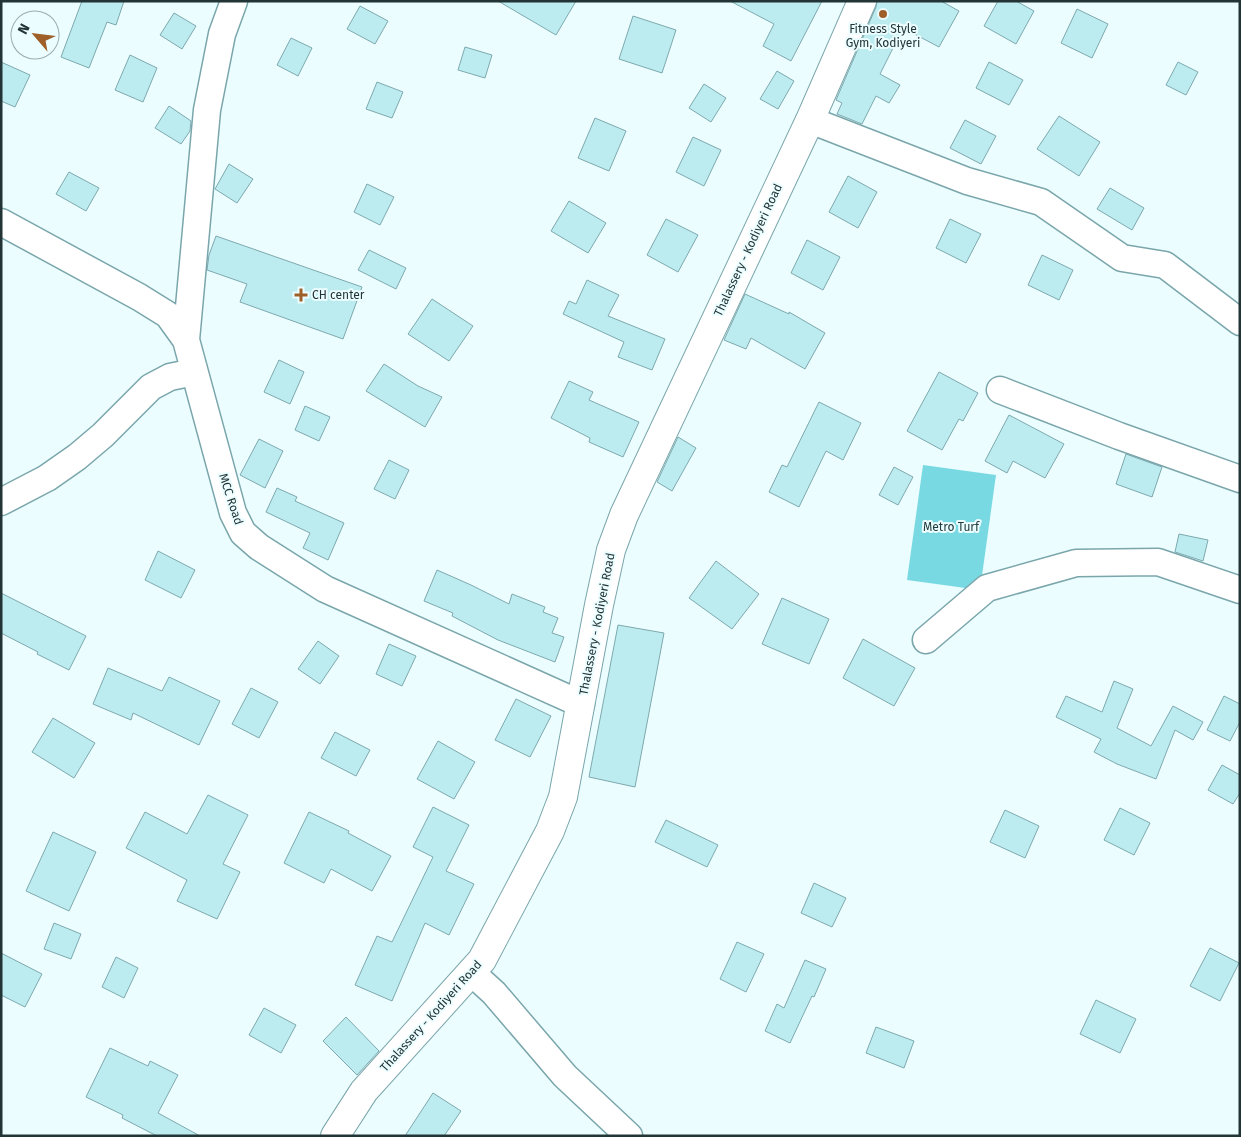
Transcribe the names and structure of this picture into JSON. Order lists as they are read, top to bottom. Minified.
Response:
{"streets":{"main road":["Thalassery - Kodiyeri Road"],"street":["MCC Road"]},"crossings":[["Thalassery - Kodiyeri Road","MCC Road"]],"parks":["Metro Turf"],"places":{"other":["Fitness Style Gym, Kodiyeri"],"health":["CH center"]},"north":"top left"}
